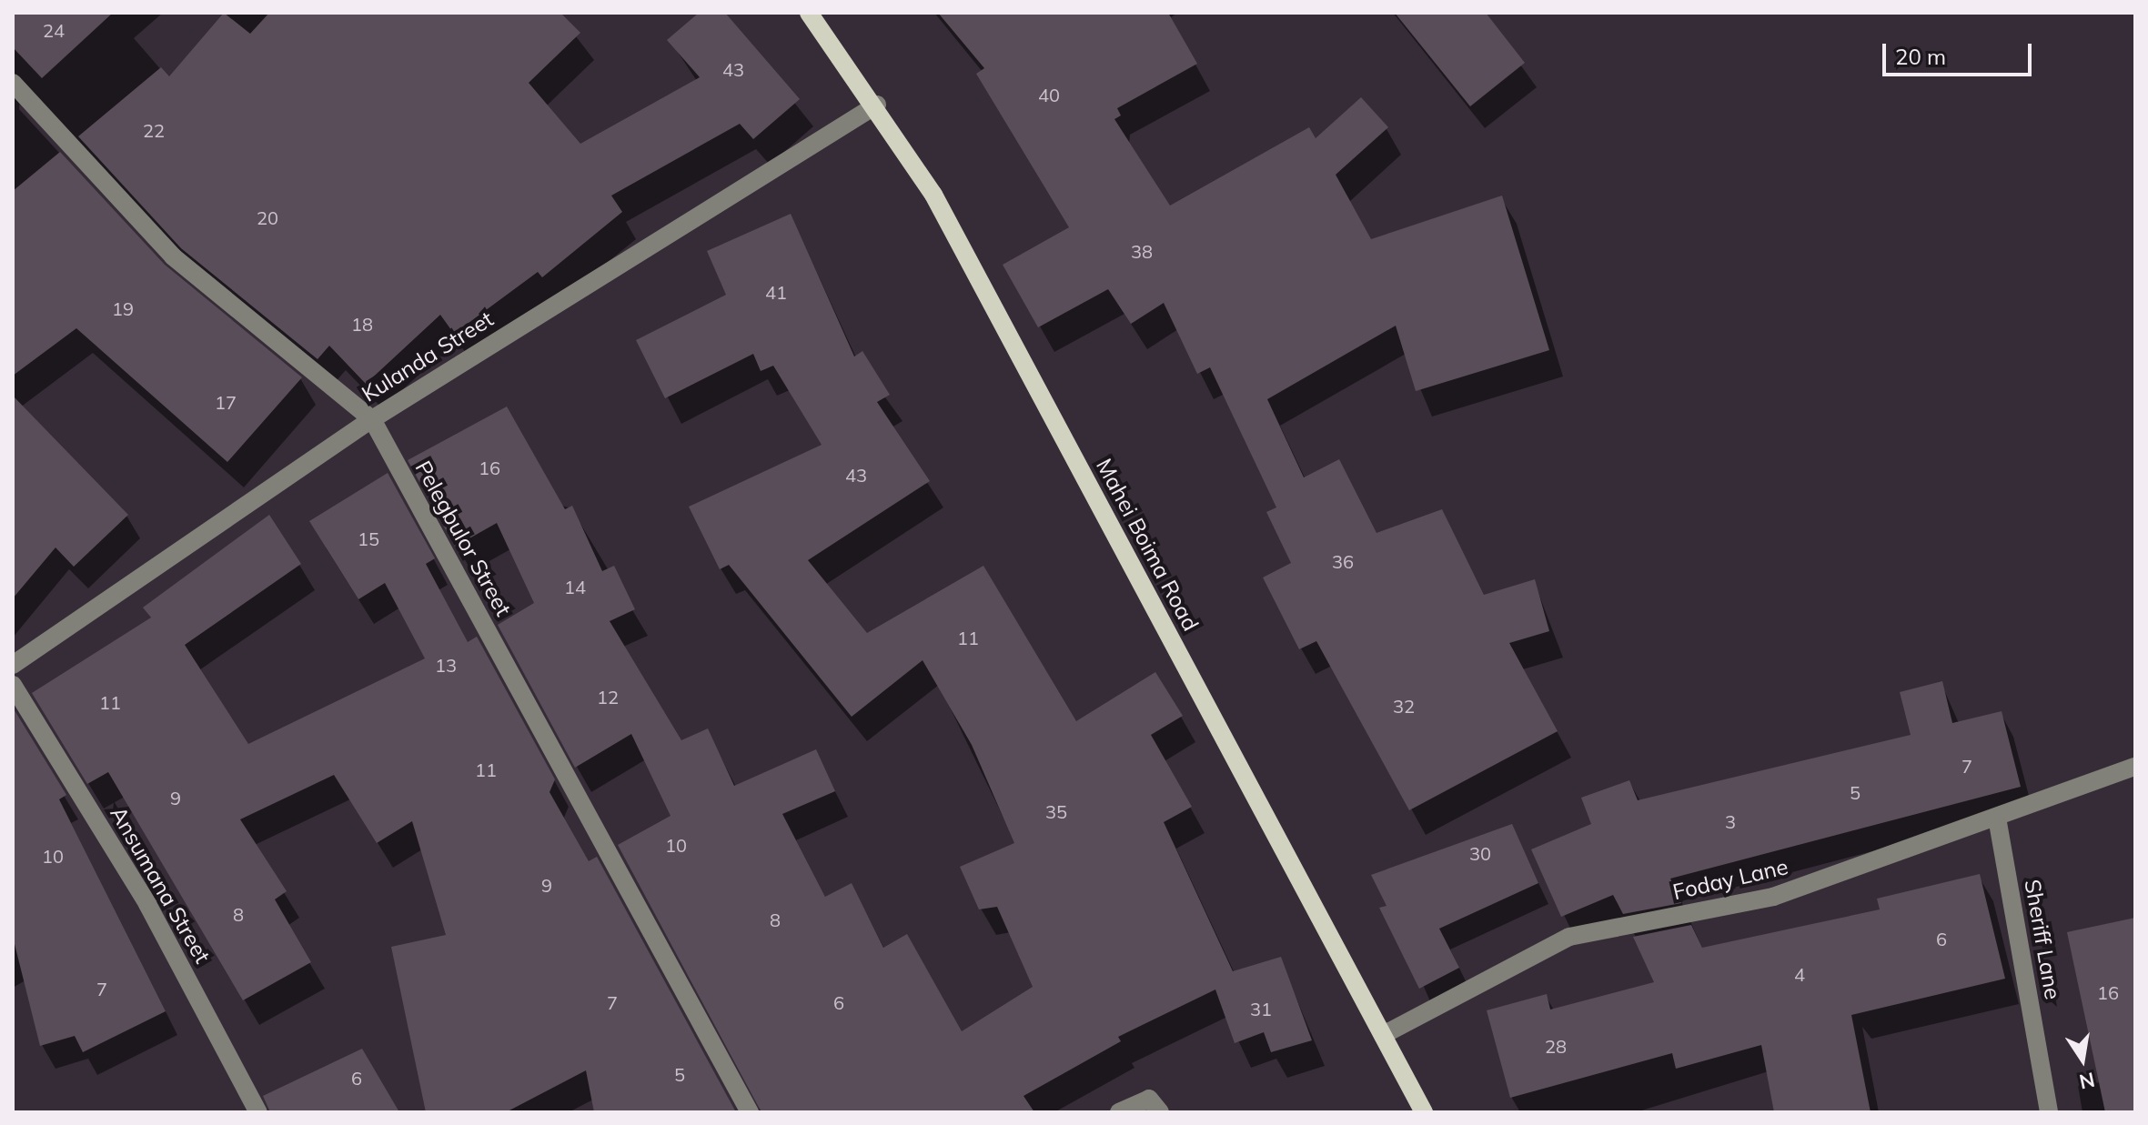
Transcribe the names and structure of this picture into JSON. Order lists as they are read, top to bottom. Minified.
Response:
{"streets":{"main road":["Mahei Boima Road"],"street":["Kulanda Street","Pelegbulor Street","Foday Lane","Ansumana Street","Sheriff Lane"]},"crossings":[["Kulanda Street","Pelegbulor Street"],["Kulanda Street","Mahei Boima Road"],["Mahei Boima Road","Foday Lane"],["Foday Lane","Sheriff Lane"]],"house_numbers":["24","43","40","22","20","38","41","19","18","17","16","43","15","36","14","11","13","12","11","32","7","11","5","9","35","3","10","30","10","9","8","8","6","4","7","16","7","6","31","28","5","6"],"scale_bar":"20 m","north":"bottom"}
